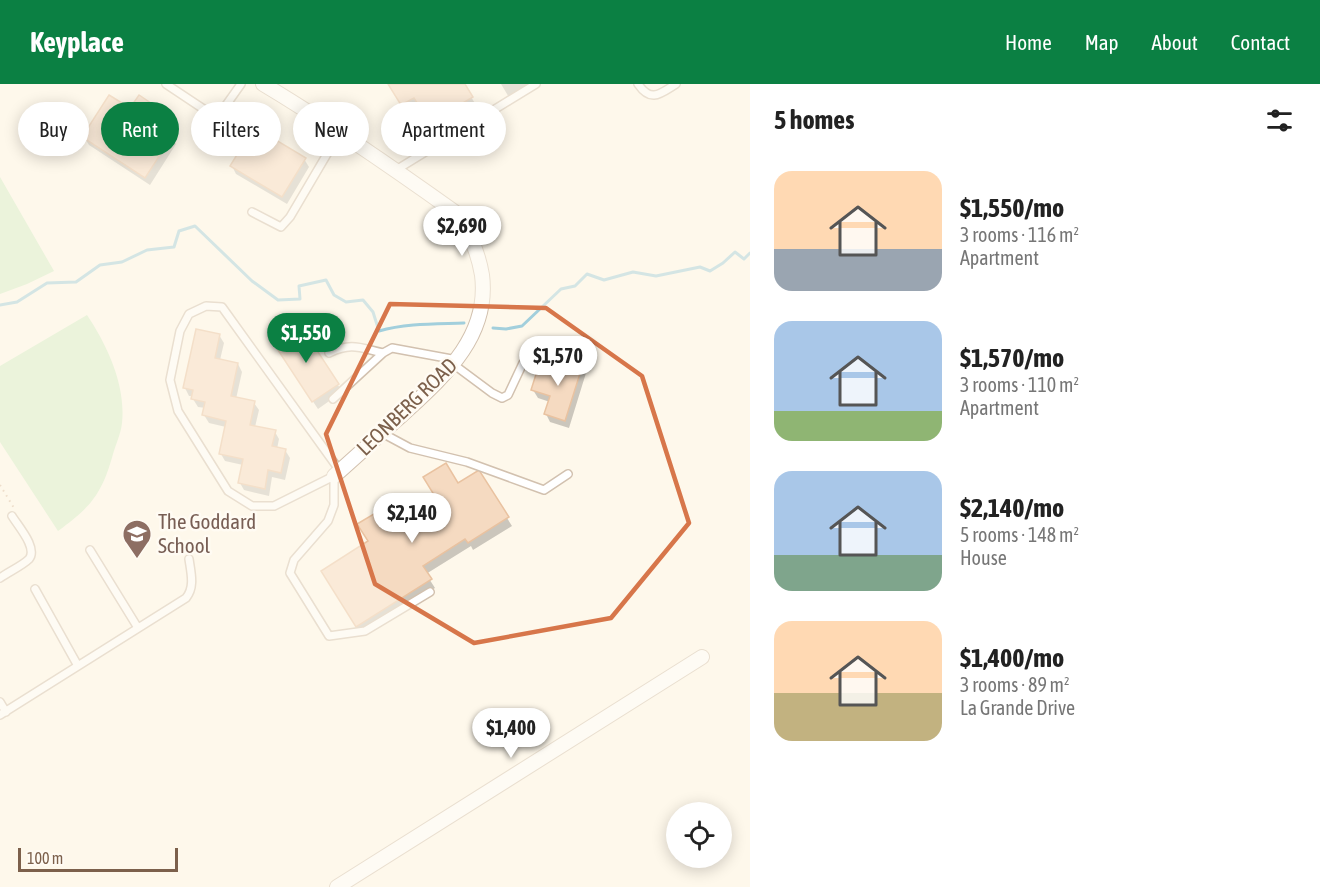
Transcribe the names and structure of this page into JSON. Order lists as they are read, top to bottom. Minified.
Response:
{"streets":{"street":["LEONBERG ROAD"]},"places":{"school or university":["The Goddard School"]},"scale_bar":"100 m","page":{"header":"Keyplace","nav":["Home","Map","About","Contact"],"heading":"5 homes","chip":["Buy","Rent","Filters","New","Apartment"],"list":[{"name":"$1,550/mo","note":"3 rooms · 116 m² · Apartment"},{"name":"$1,570/mo","note":"3 rooms · 110 m² · Apartment"},{"name":"$2,140/mo","note":"5 rooms · 148 m² · House"},{"name":"$1,400/mo","note":"3 rooms · 89 m² · La Grande Drive"}],"price":["$2,690","$1,550","$1,570","$2,140","$1,400"],"scale":"100 m"}}
